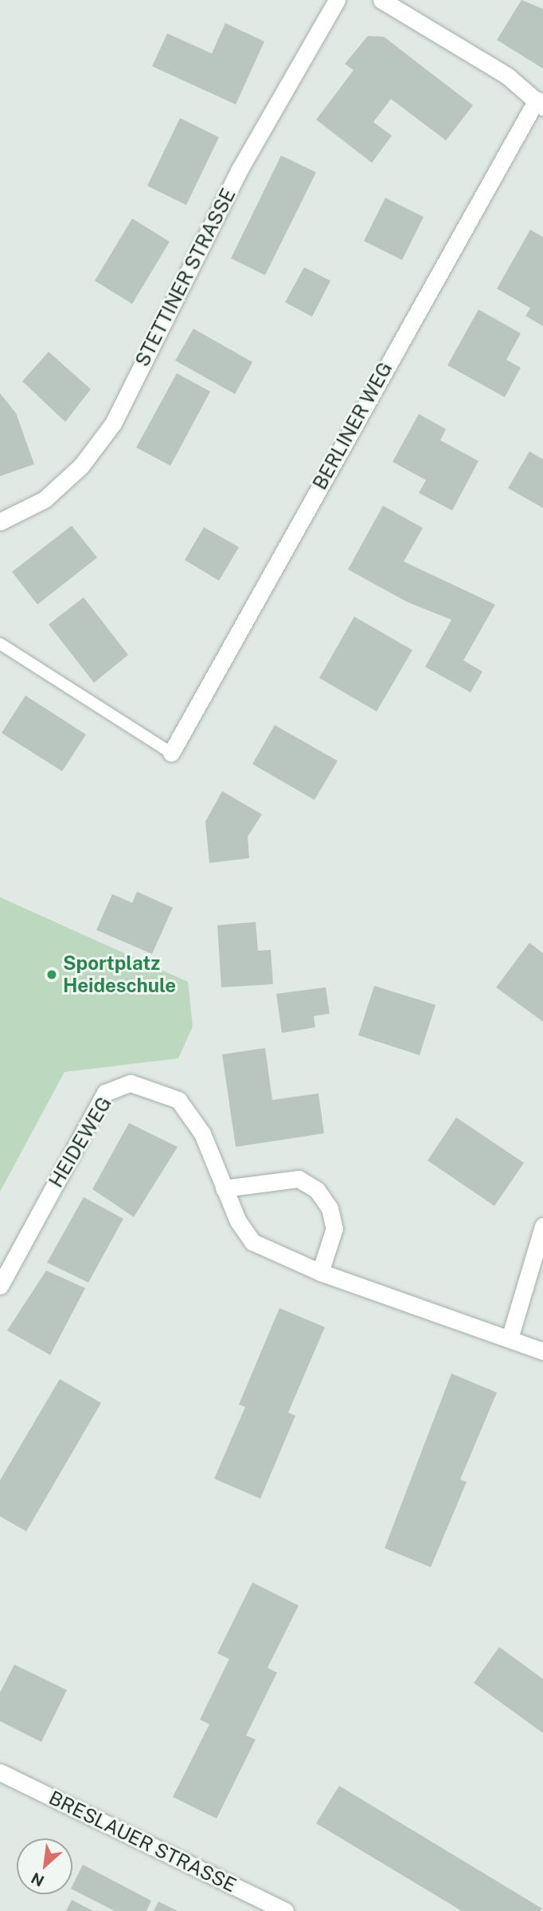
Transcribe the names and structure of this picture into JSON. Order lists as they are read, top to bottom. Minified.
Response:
{"streets":{"street":["STETTINER STRASSE","BERLINER WEG","HEIDEWEG","BRESLAUER STRASSE"]},"places":["Sportplatz Heideschule"],"north":"bottom left"}
